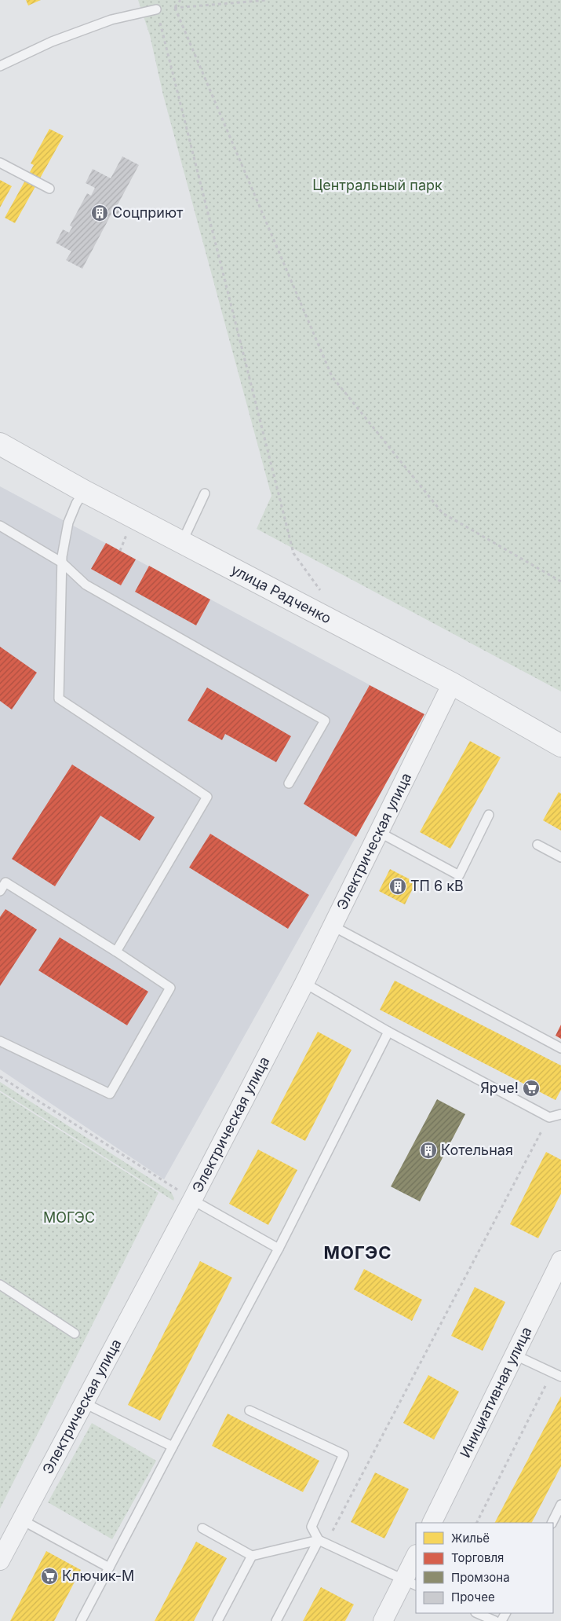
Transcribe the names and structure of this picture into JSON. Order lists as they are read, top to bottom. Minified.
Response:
{"streets":{"street":["улица Радченко","Электрическая улица","Инициативная улица"]},"crossings":[["улица Радченко","Электрическая улица"]],"districts":["МОГЭС"],"parks":["Центральный парк","МОГЭС"],"places":{"building":["Соцприют","ТП 6 кВ","Котельная"],"supermarket":["Ярче!","Ключик-М"]},"legend":["Жильё","Торговля","Промзона","Прочее"]}
